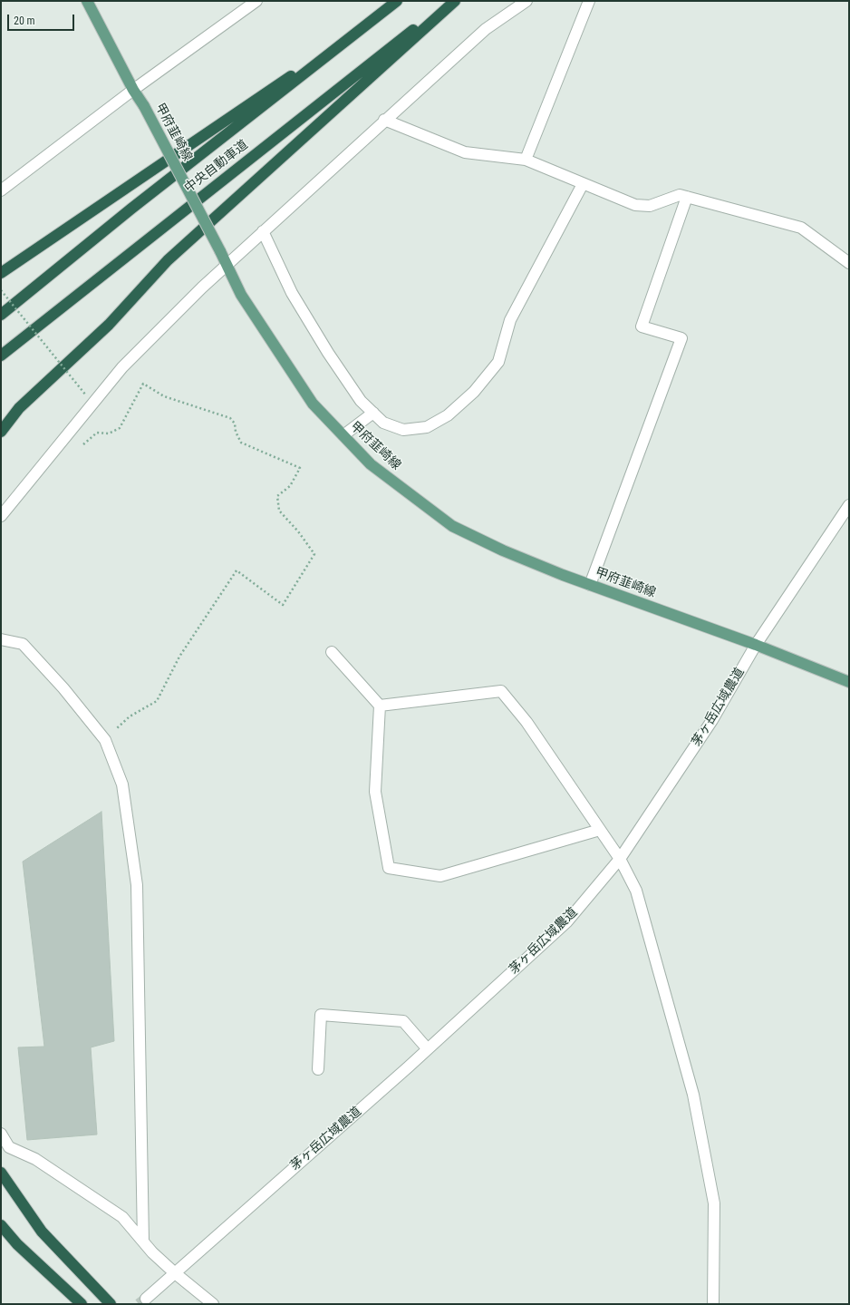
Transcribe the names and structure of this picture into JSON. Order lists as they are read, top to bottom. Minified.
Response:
{"streets":{"highway":["中央自動車道"],"main road":["甲府韮崎線"],"street":["茅ヶ岳広域農道"]},"crossings":[["甲府韮崎線","茅ヶ岳広域農道"]],"scale_bar":"20 m"}
